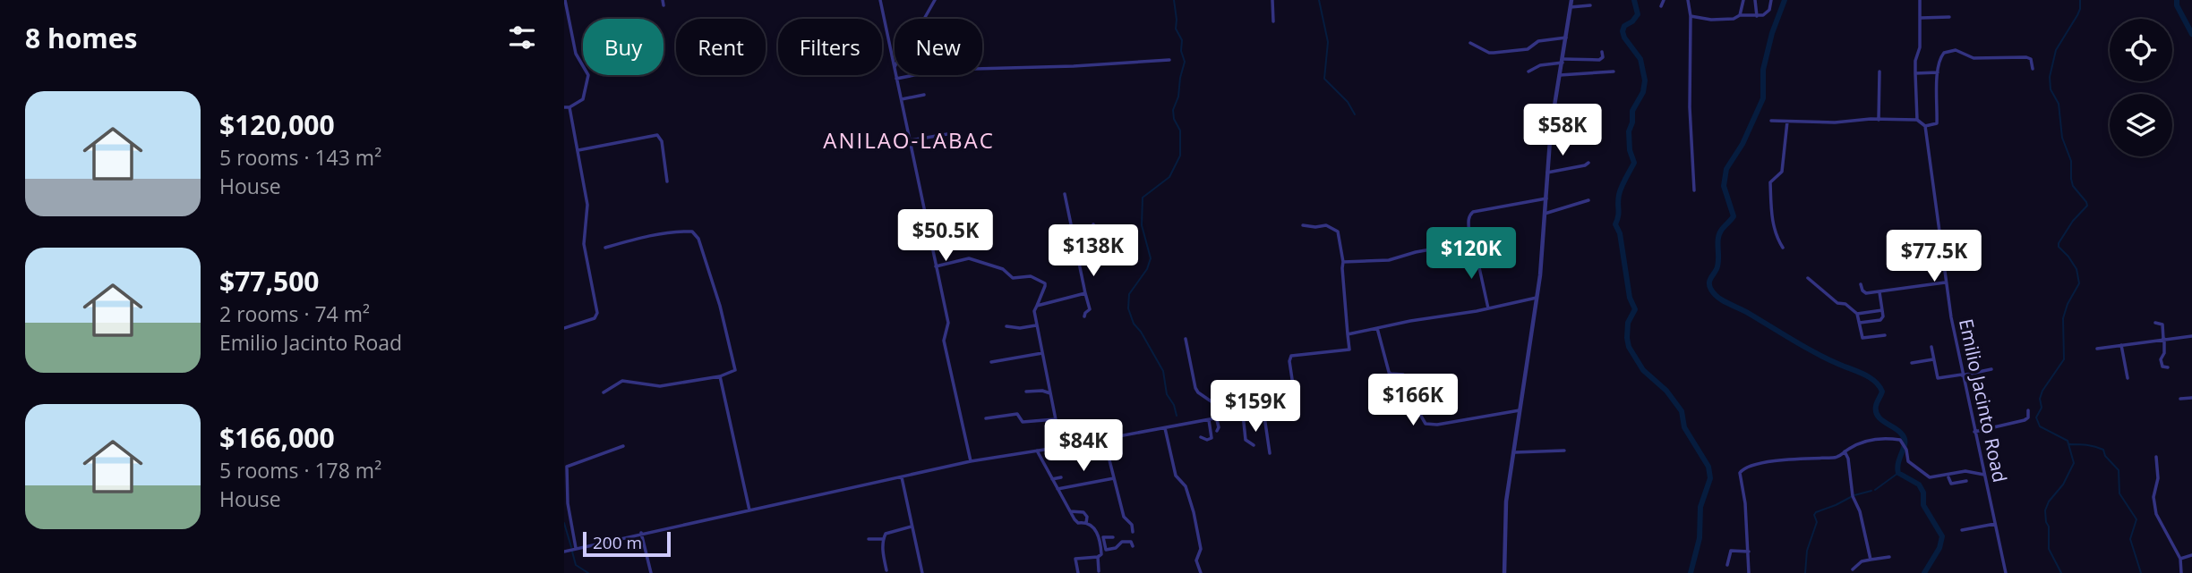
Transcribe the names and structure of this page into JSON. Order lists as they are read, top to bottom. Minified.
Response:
{"streets":{"street":["Emilio Jacinto Road"]},"districts":["ANILAO-LABAC"],"scale_bar":"200 m","page":{"heading":"8 homes","chip":["Buy","Rent","Filters","New"],"list":[{"name":"$120,000","note":"5 rooms · 143 m² · House"},{"name":"$77,500","note":"2 rooms · 74 m² · Emilio Jacinto Road"},{"name":"$166,000","note":"5 rooms · 178 m² · House"}],"price":["$58K","$50.5K","$138K","$120K","$77.5K","$166K","$159K","$84K"],"scale":"200 m"}}
